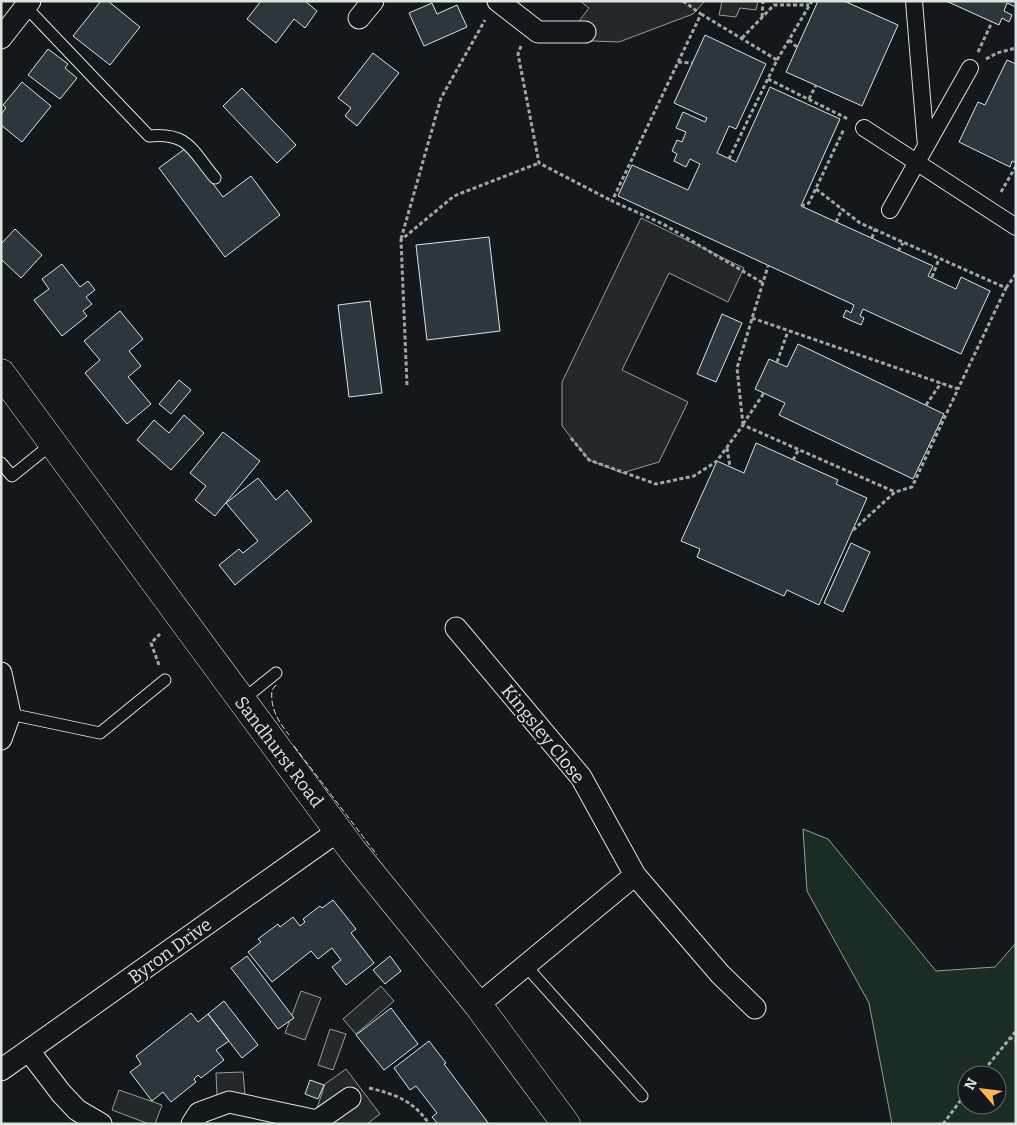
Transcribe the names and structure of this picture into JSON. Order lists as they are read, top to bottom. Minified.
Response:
{"streets":{"street":["Kingsley Close","Sandhurst Road","Byron Drive"]},"crossings":[["Sandhurst Road","Byron Drive"]],"north":"top left"}
